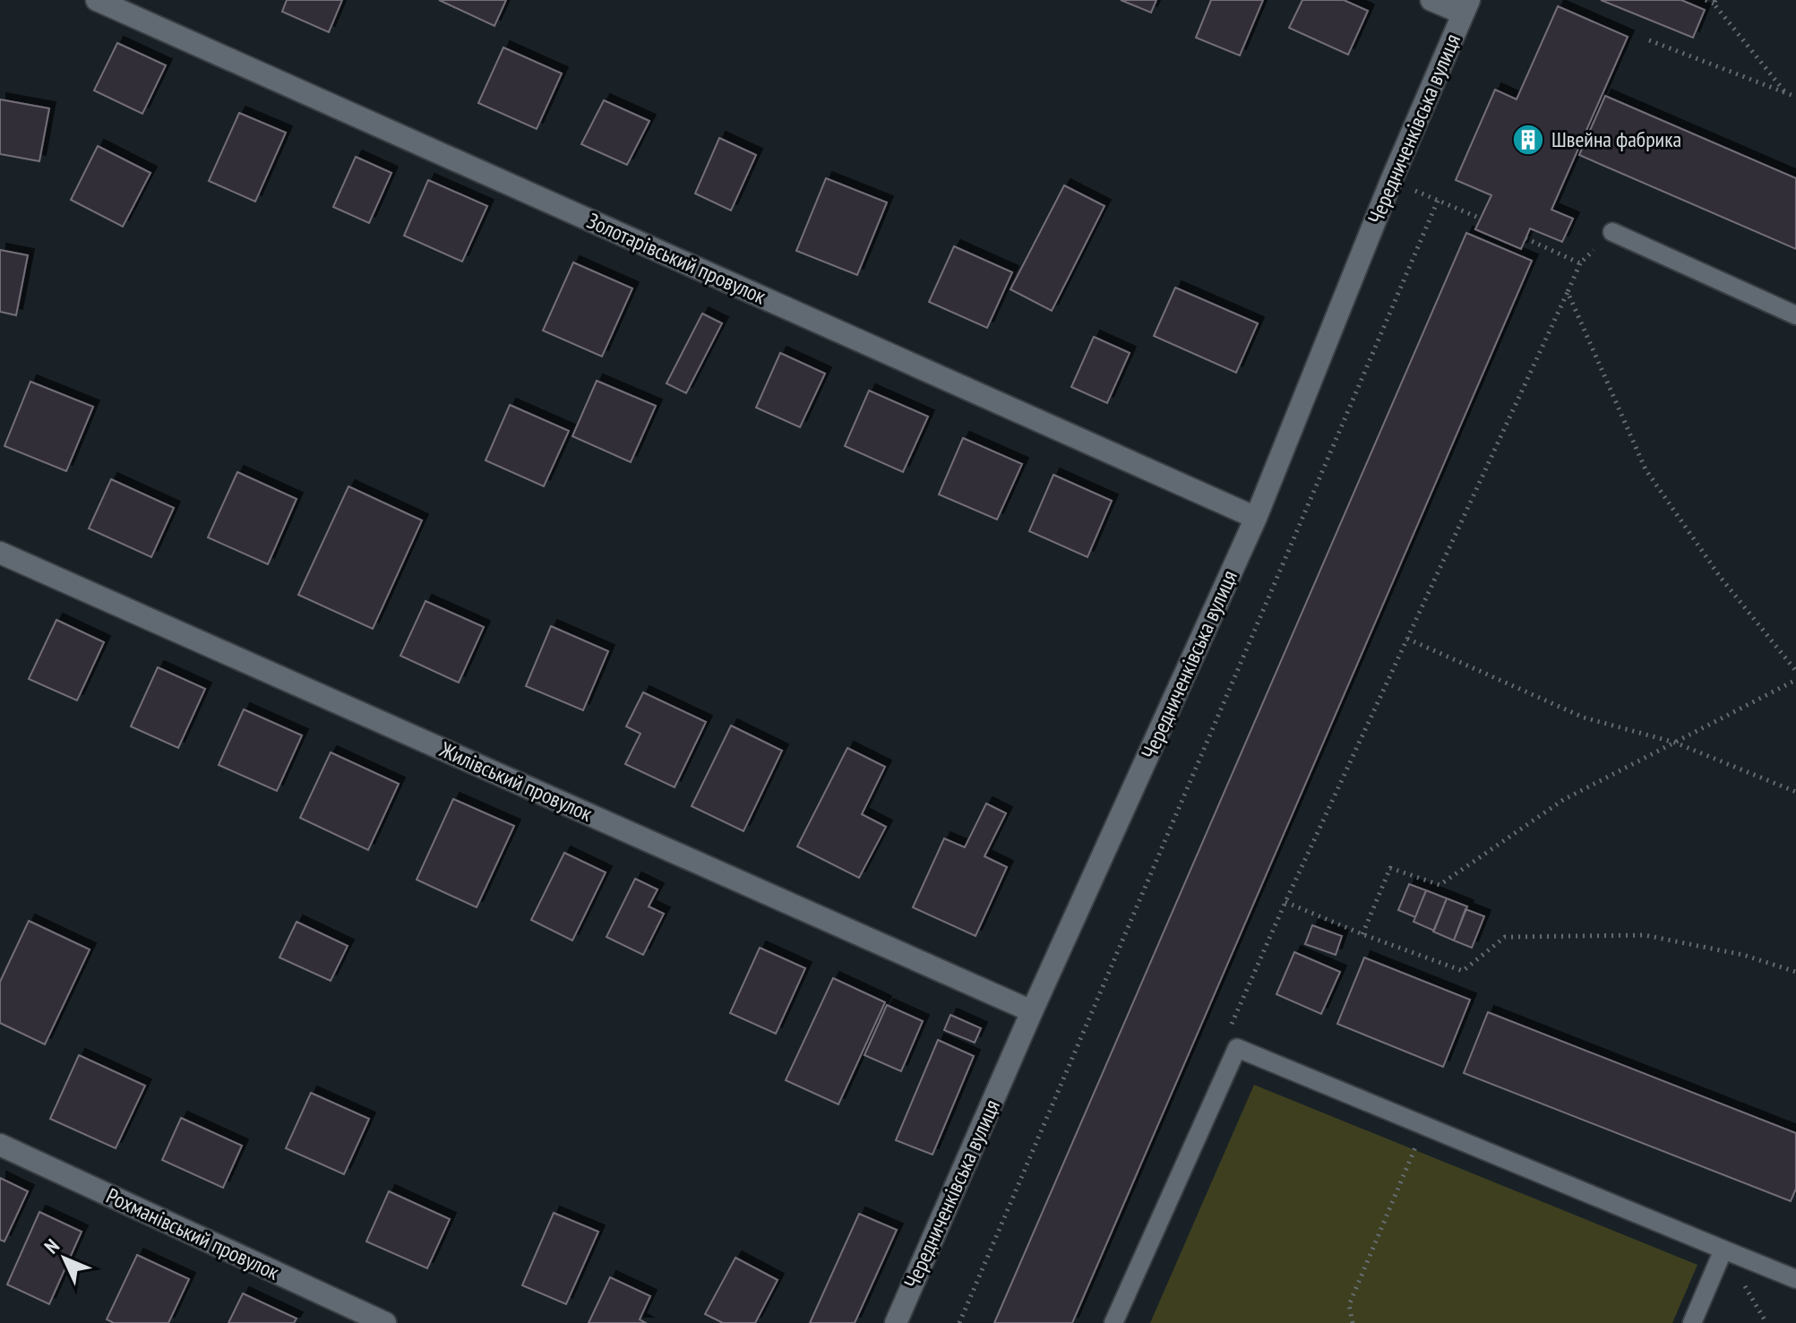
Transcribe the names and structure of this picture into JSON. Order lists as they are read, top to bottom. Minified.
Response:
{"streets":{"street":["Чередниченківська вулиця","Золотарівський провулок","Жилівський провулок","Рохманівський провулок"]},"crossings":[["Чередниченківська вулиця","Золотарівський провулок"],["Чередниченківська вулиця","Жилівський провулок"]],"places":{"building":["Швейна фабрика"]},"north":"top left"}
